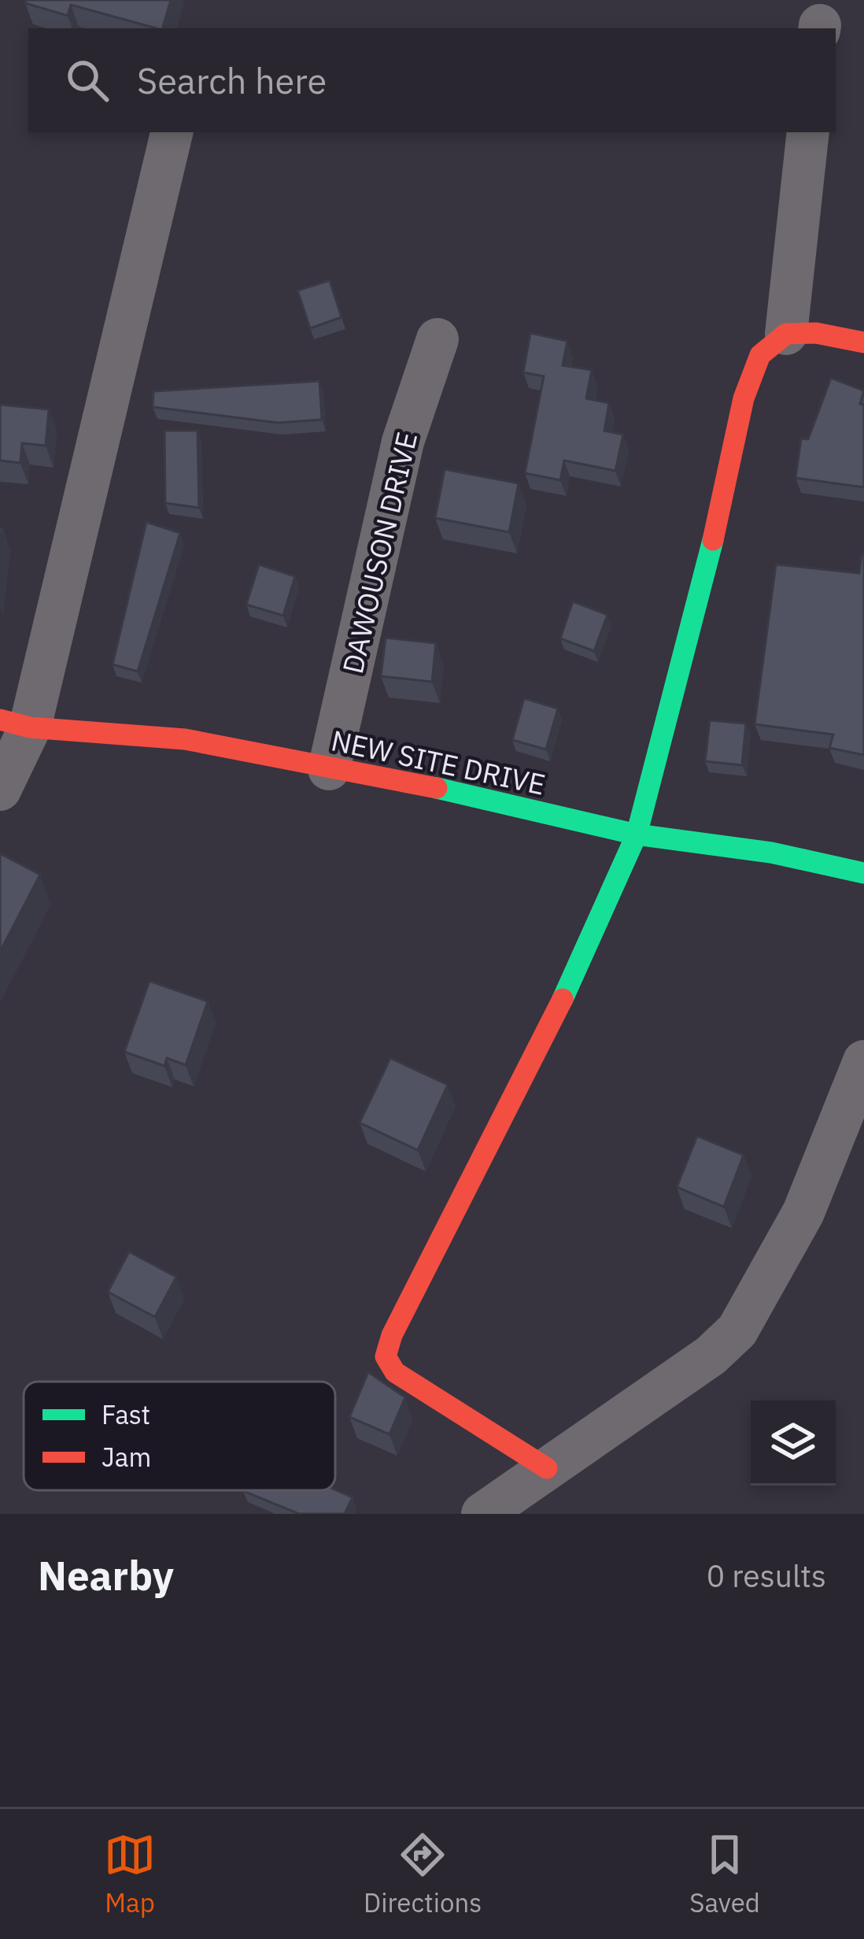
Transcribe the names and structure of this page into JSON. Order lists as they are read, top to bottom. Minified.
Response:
{"streets":{"street":["DAWOUSON DRIVE","NEW SITE DRIVE"]},"crossings":[["DAWOUSON DRIVE","NEW SITE DRIVE"]],"legend":["Fast","Jam"],"page":{"search":"Search here","heading":["Nearby","0 results"],"nav":["Map","Directions","Saved"]}}
